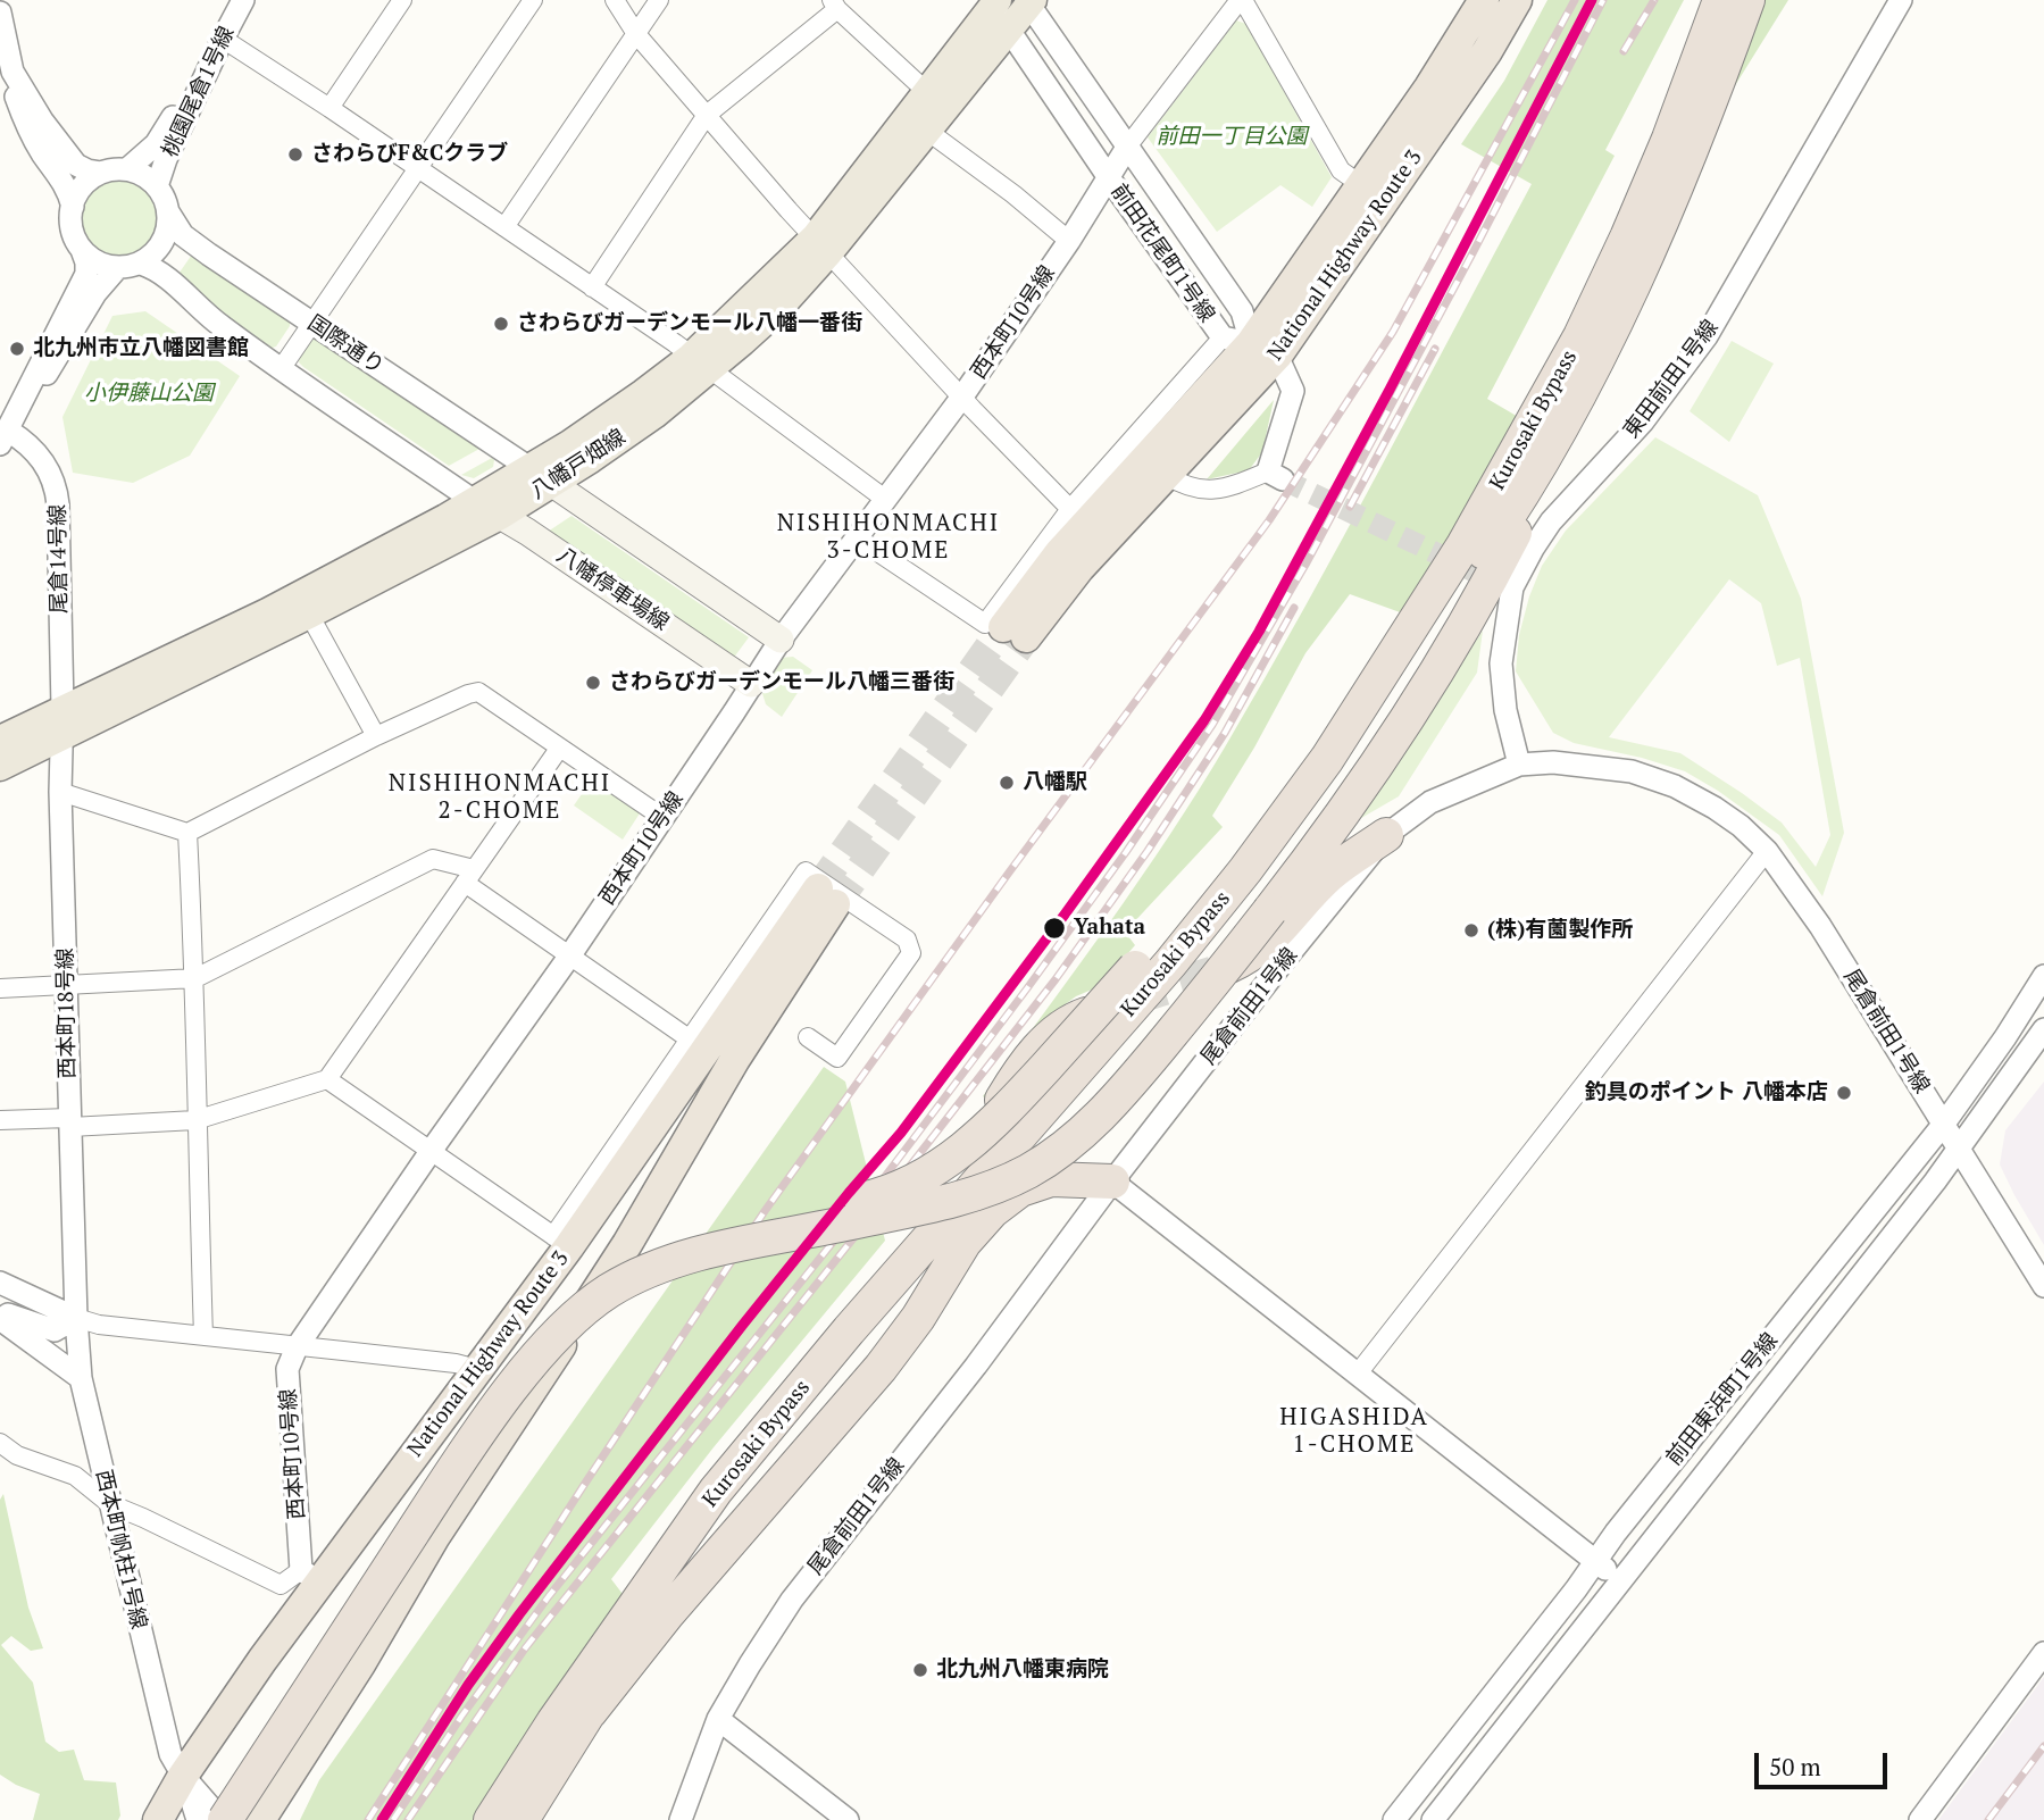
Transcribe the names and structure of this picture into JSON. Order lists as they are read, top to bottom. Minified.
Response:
{"streets":{"highway":["National Highway Route 3","Kurosaki Bypass"],"main road":["八幡戸畑線","八幡停車場線"],"street":["桃園尾倉1号線","前田花尾町1号線","西本町10号線","国際通り","東田前田1号線","尾倉14号線","尾倉前田1号線","西本町18号線","前田東浜町1号線","西本町帆柱1号線"]},"crossings":[["桃園尾倉1号線","国際通り"],["前田花尾町1号線","National Highway Route 3"],["前田花尾町1号線","西本町10号線"],["前田花尾町1号線","八幡戸畑線"],["National Highway Route 3","西本町10号線"],["National Highway Route 3","西本町帆柱1号線"],["西本町10号線","八幡停車場線"],["国際通り","八幡戸畑線"],["東田前田1号線","尾倉前田1号線"],["八幡戸畑線","尾倉14号線"],["八幡戸畑線","八幡停車場線"],["八幡戸畑線","西本町18号線"],["尾倉14号線","西本町18号線"],["尾倉前田1号線","前田東浜町1号線"],["西本町18号線","西本町帆柱1号線"]],"districts":["NISHIHONMACHI 3-CHOME","NISHIHONMACHI 2-CHOME","HIGASHIDA 1-CHOME"],"parks":["前田一丁目公園","小伊藤山公園"],"places":["さわらびF&Cクラブ","さわらびガーデンモール八幡一番街","北九州市立八幡図書館","さわらびガーデンモール八幡三番街","八幡駅","Yahata","(株)有薗製作所","釣具のポイント 八幡本店","北九州八幡東病院"],"scale_bar":"50 m"}
